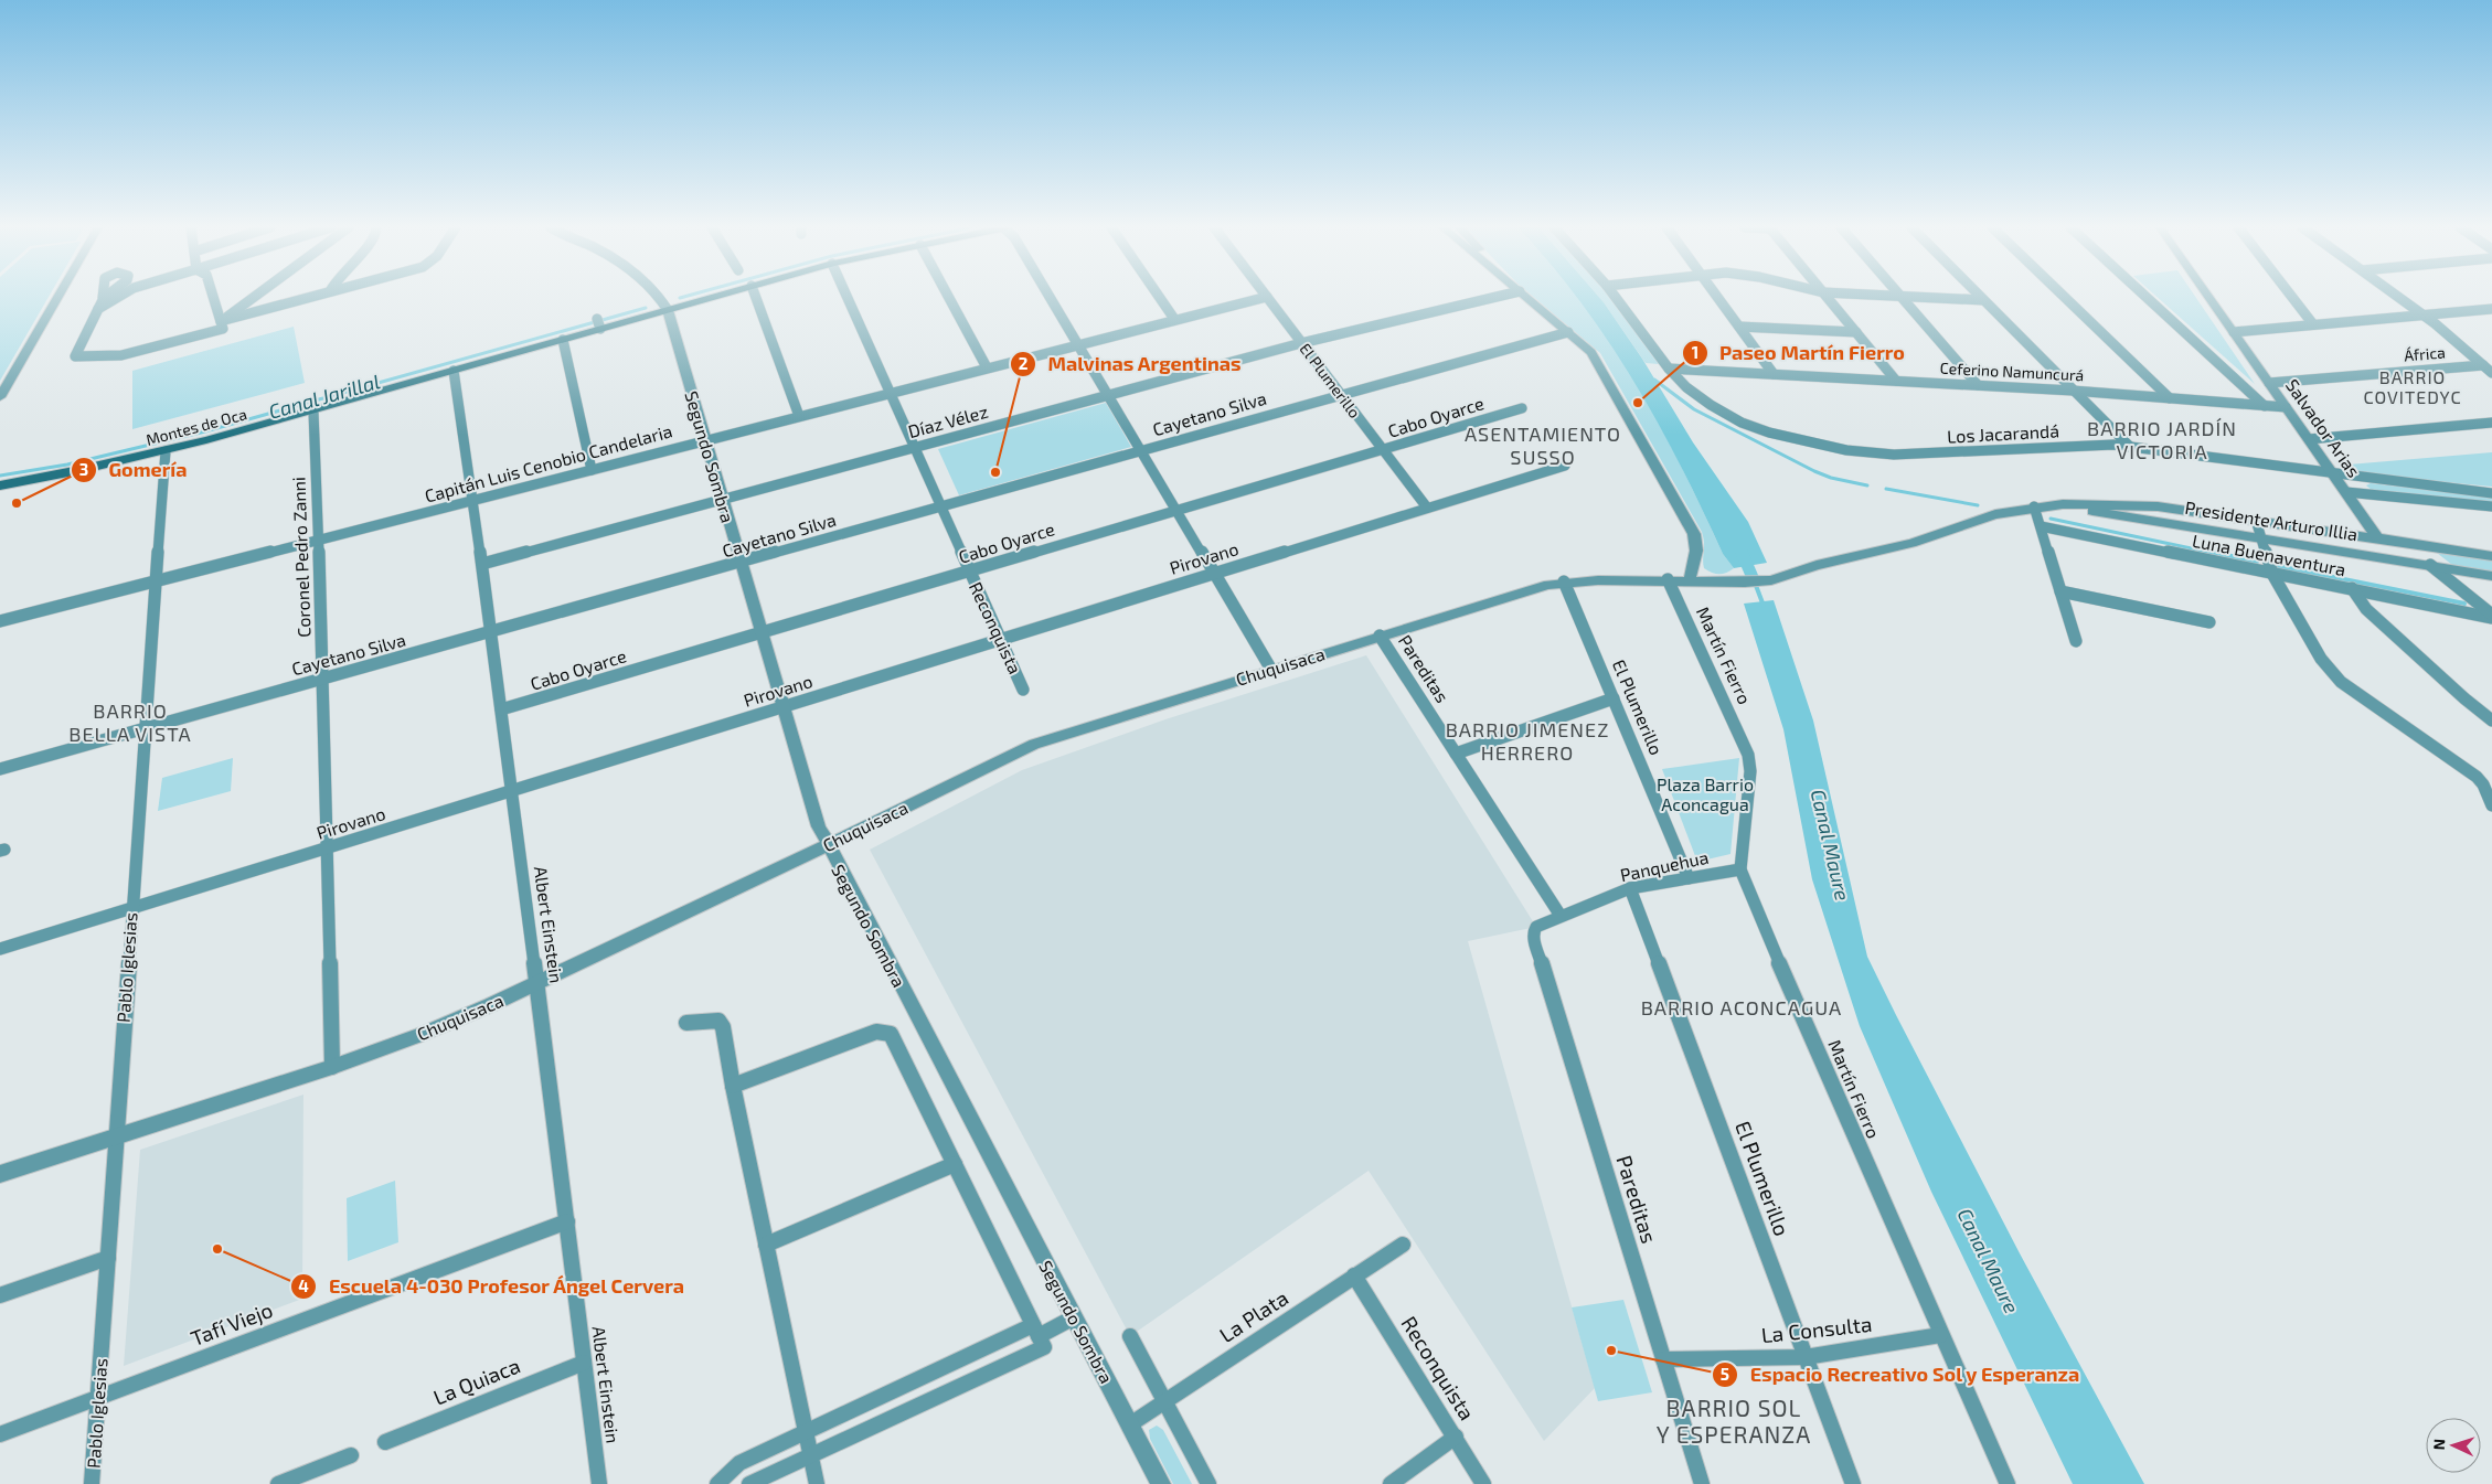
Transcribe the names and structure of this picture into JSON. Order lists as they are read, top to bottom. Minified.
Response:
{"streets":{"main road":["Montes de Oca"],"street":["África","Ceferino Namuncurá","El Plumerillo","Cayetano Silva","Cabo Oyarce","Díaz Vélez","Salvador Arias","Los Jacarandá","Segundo Sombra","Capitán Luis Cenobio Candelaria","Presidente Arturo Illia","Luna Buenaventura","Coronel Pedro Zanni","Pirovano","Reconquista","Martín Fierro","Chuquisaca","Pareditas","Panquehua","Albert Einstein","Pablo Iglesias","La Plata","Tafí Viejo","La Consulta","La Quiaca"]},"crossings":[["África","Salvador Arias"],["Ceferino Namuncurá","Salvador Arias"],["Ceferino Namuncurá","Los Jacarandá"],["El Plumerillo","Cayetano Silva"],["El Plumerillo","Cabo Oyarce"],["El Plumerillo","Díaz Vélez"],["El Plumerillo","Capitán Luis Cenobio Candelaria"],["El Plumerillo","Pirovano"],["El Plumerillo","Chuquisaca"],["El Plumerillo","Panquehua"],["El Plumerillo","La Consulta"],["Cayetano Silva","Segundo Sombra"],["Cayetano Silva","Coronel Pedro Zanni"],["Cayetano Silva","Reconquista"],["Cayetano Silva","Albert Einstein"],["Cayetano Silva","Pablo Iglesias"],["Cabo Oyarce","Segundo Sombra"],["Cabo Oyarce","Reconquista"],["Cabo Oyarce","Albert Einstein"],["Díaz Vélez","Segundo Sombra"],["Díaz Vélez","Reconquista"],["Díaz Vélez","Albert Einstein"],["Montes de Oca","Segundo Sombra"],["Montes de Oca","Coronel Pedro Zanni"],["Montes de Oca","Albert Einstein"],["Montes de Oca","Pablo Iglesias"],["Salvador Arias","Los Jacarandá"],["Salvador Arias","Presidente Arturo Illia"],["Salvador Arias","Luna Buenaventura"],["Segundo Sombra","Capitán Luis Cenobio Candelaria"],["Segundo Sombra","Pirovano"],["Segundo Sombra","Chuquisaca"],["Segundo Sombra","La Plata"],["Capitán Luis Cenobio Candelaria","Coronel Pedro Zanni"],["Capitán Luis Cenobio Candelaria","Reconquista"],["Capitán Luis Cenobio Candelaria","Albert Einstein"],["Capitán Luis Cenobio Candelaria","Pablo Iglesias"],["Presidente Arturo Illia","Chuquisaca"],["Coronel Pedro Zanni","Pirovano"],["Coronel Pedro Zanni","Chuquisaca"],["Pirovano","Reconquista"],["Pirovano","Albert Einstein"],["Pirovano","Pablo Iglesias"],["Reconquista","La Plata"],["Martín Fierro","Chuquisaca"],["Martín Fierro","Panquehua"],["Martín Fierro","La Consulta"],["Chuquisaca","Pareditas"],["Chuquisaca","Albert Einstein"],["Chuquisaca","Pablo Iglesias"],["Pareditas","Panquehua"],["Pareditas","La Consulta"],["Albert Einstein","Tafí Viejo"],["Albert Einstein","La Quiaca"],["Pablo Iglesias","Tafí Viejo"]],"districts":["BARRIO COVITEDYC","BARRIO JARDÍN VICTORIA","ASENTAMIENTO SUSSO","BARRIO BELLA VISTA","BARRIO JIMENEZ HERRERO","BARRIO ACONCAGUA","BARRIO SOL Y ESPERANZA"],"water":["Canal Jarillal","Canal Maure"],"parks":["Plaza Barrio Aconcagua"],"places":["Paseo Martín Fierro","Malvinas Argentinas","Gomería","Escuela 4-030 Profesor Ángel Cervera","Espacio Recreativo Sol y Esperanza"],"north":"left"}
